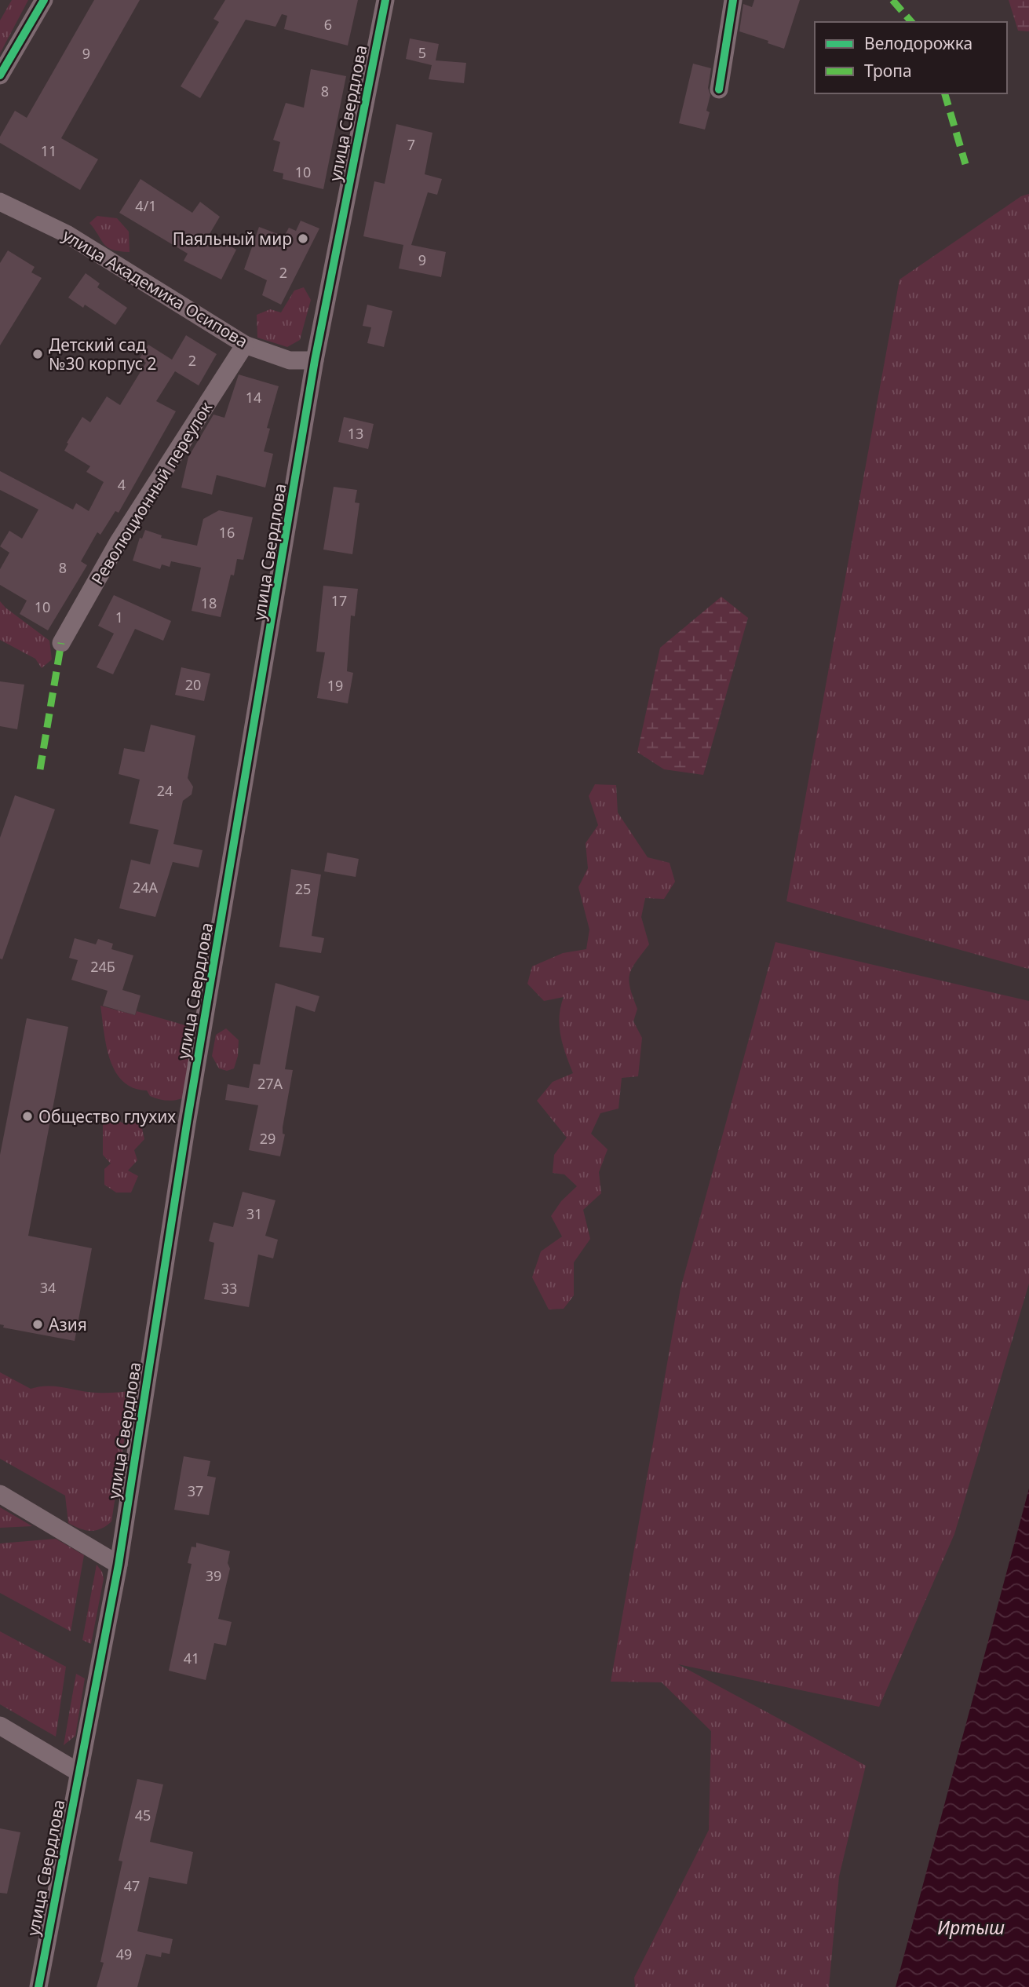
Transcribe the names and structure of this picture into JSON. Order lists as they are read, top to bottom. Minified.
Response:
{"streets":{"street":["улица Свердлова","улица Академика Осипова","Революционный переулок"]},"crossings":[["улица Свердлова","улица Академика Осипова"],["улица Академика Осипова","Революционный переулок"]],"water":["Иртыш"],"places":["Паяльный мир","Детский сад №30 корпус 2","Общество глухих","Азия"],"house_numbers":["6","5","9","8","7","11","10","4/1","9","2","2","14","13","4","16","8","17","18","10","1","20","19","24","24А","25","24Б","27А","29","31","34","33","37","39","41","45","47","49"],"legend":["Велодорожка","Тропа"]}
